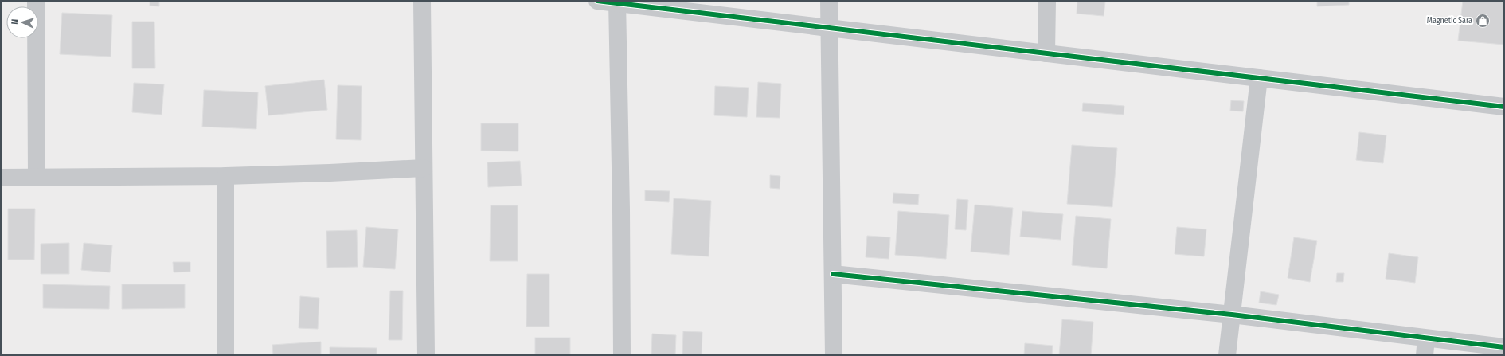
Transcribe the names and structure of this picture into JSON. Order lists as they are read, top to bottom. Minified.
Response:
{"places":{"shop":["Magnetic Sara"]},"north":"left"}
